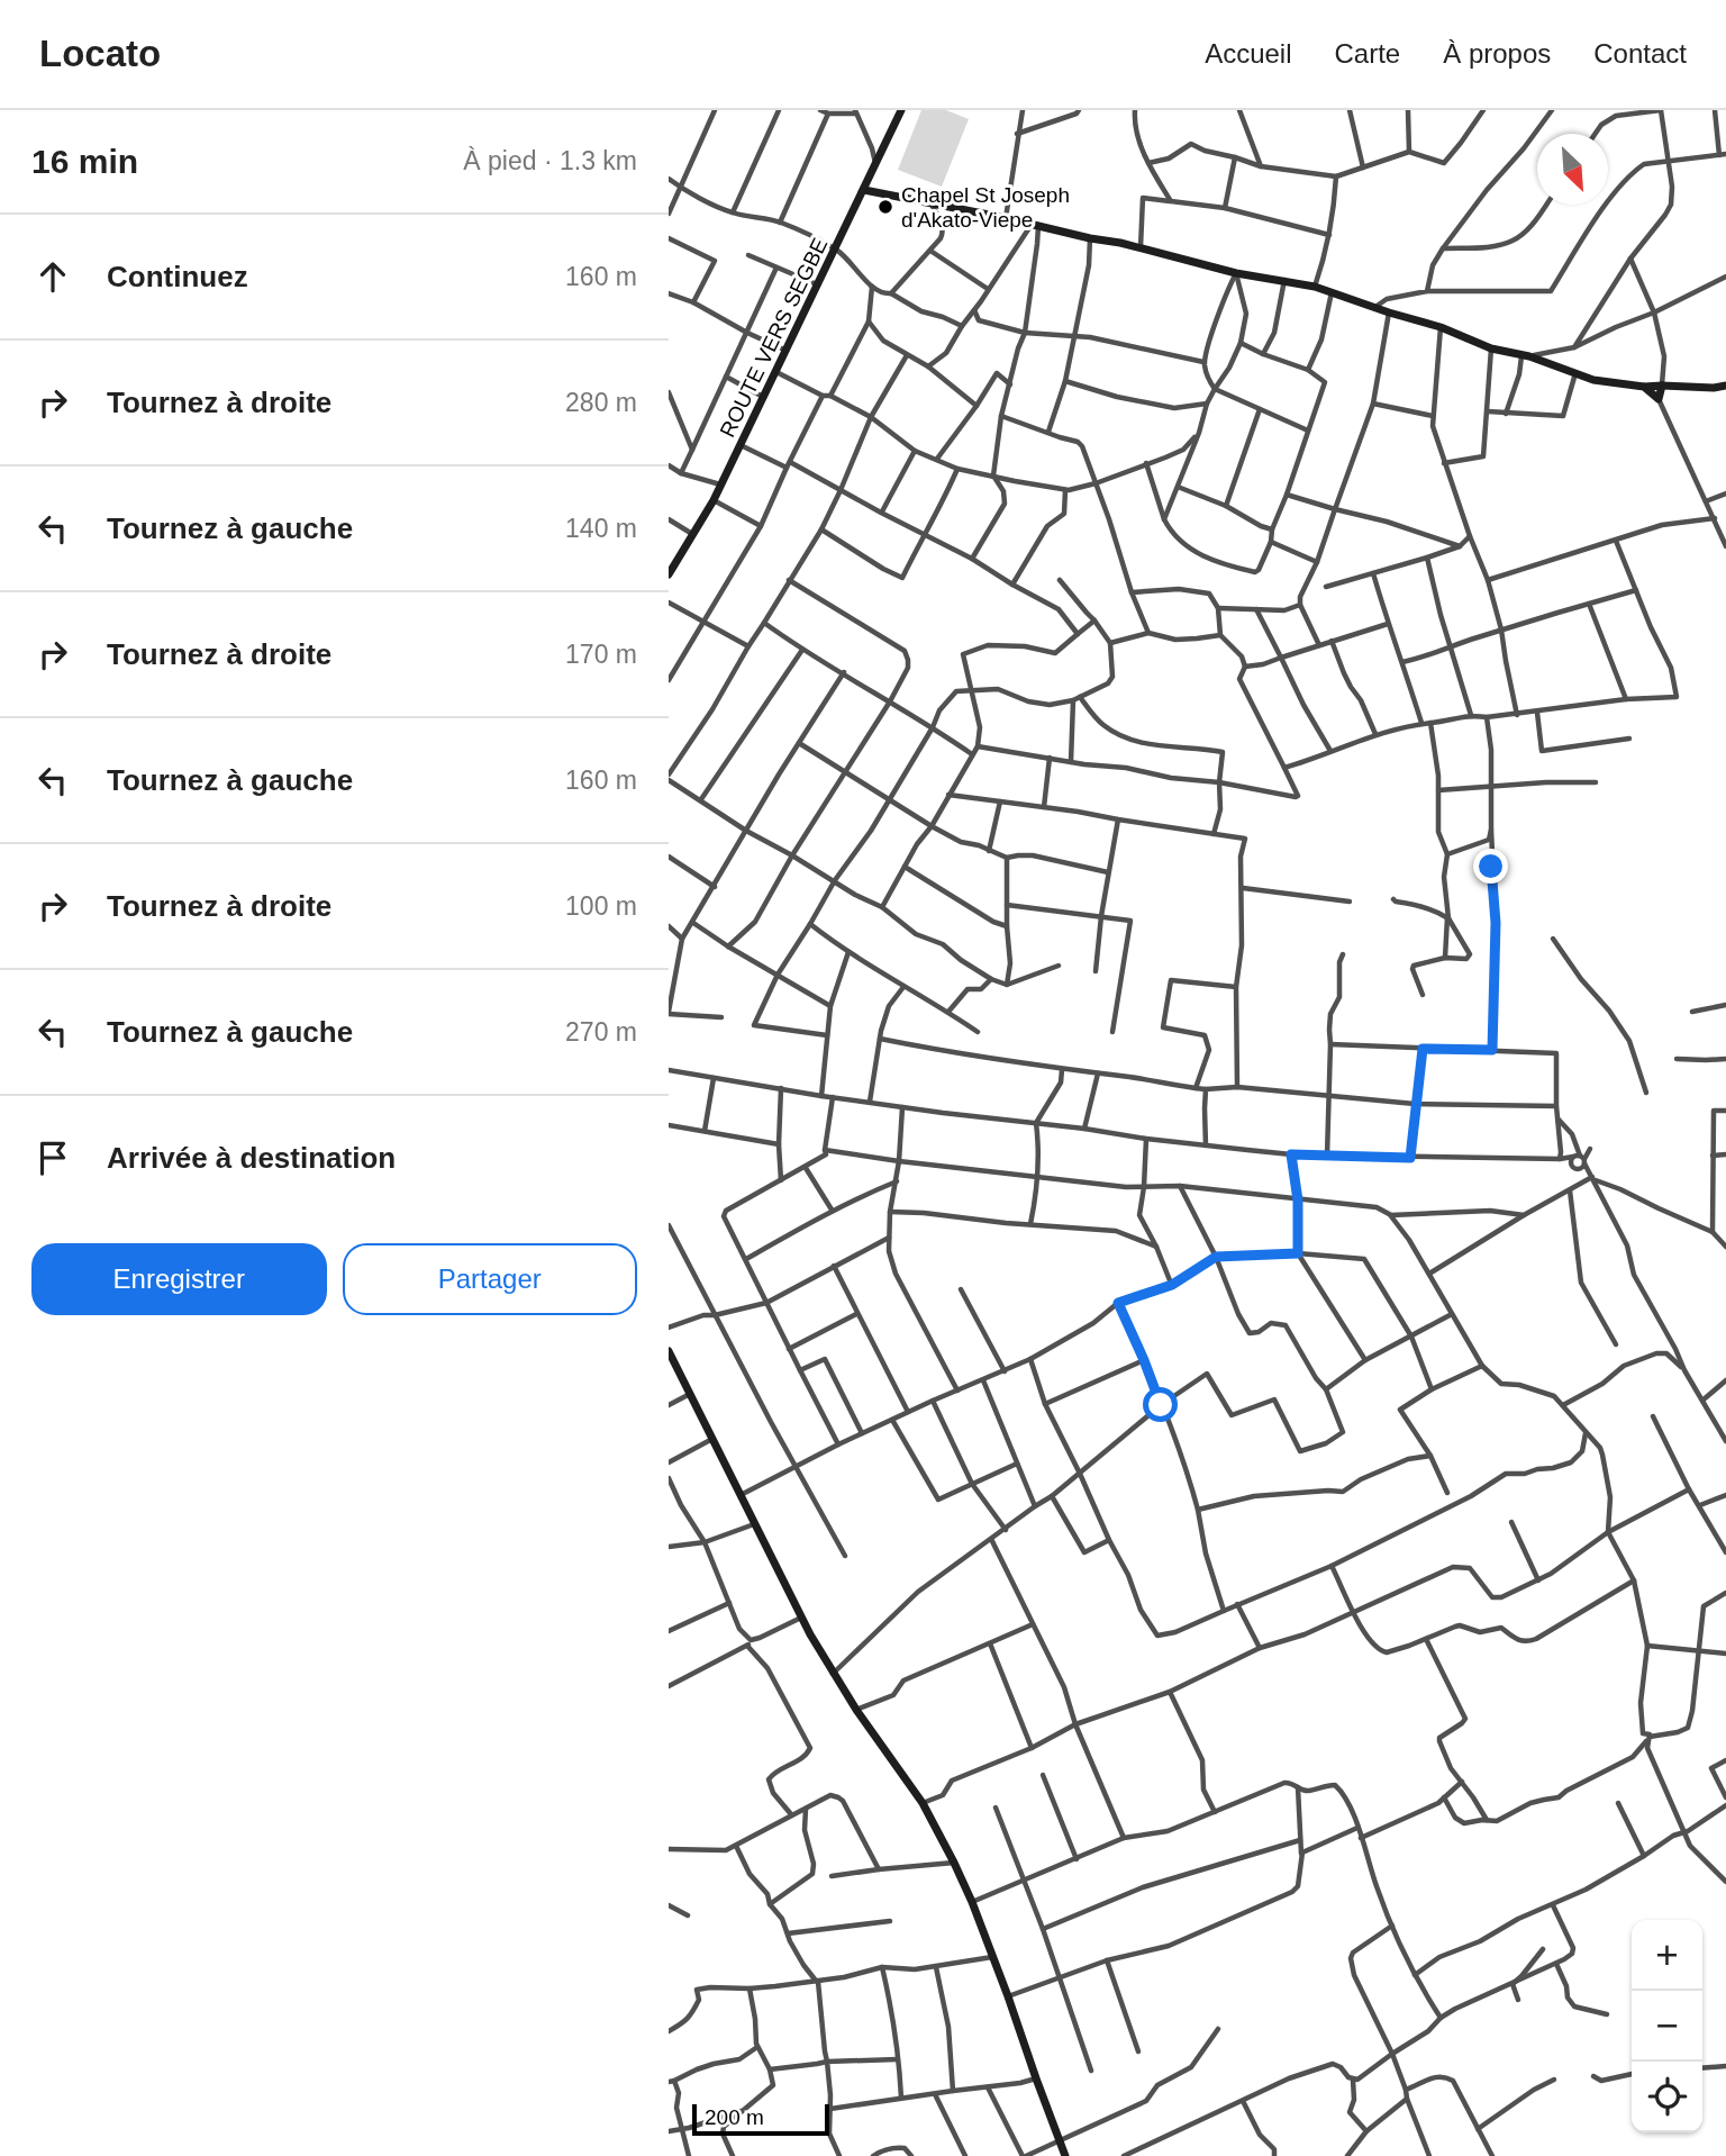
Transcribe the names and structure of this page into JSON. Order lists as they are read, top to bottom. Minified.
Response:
{"streets":{"street":["ROUTE VERS SEGBE"]},"places":["Chapel St Joseph d'Akato-Viepe"],"scale_bar":"200 m","north":"bottom right","page":{"header":"Locato","nav":["Accueil","Carte","À propos","Contact"],"heading":["16 min","À pied · 1.3 km"],"list":[["Continuez","160 m"],["Tournez à droite","280 m"],["Tournez à gauche","140 m"],["Tournez à droite","170 m"],["Tournez à gauche","160 m"],["Tournez à droite","100 m"],["Tournez à gauche","270 m"],"Arrivée à destination"],"buttons":["Enregistrer","Partager"],"map_buttons":["+","−"],"scale":"200 m"}}
